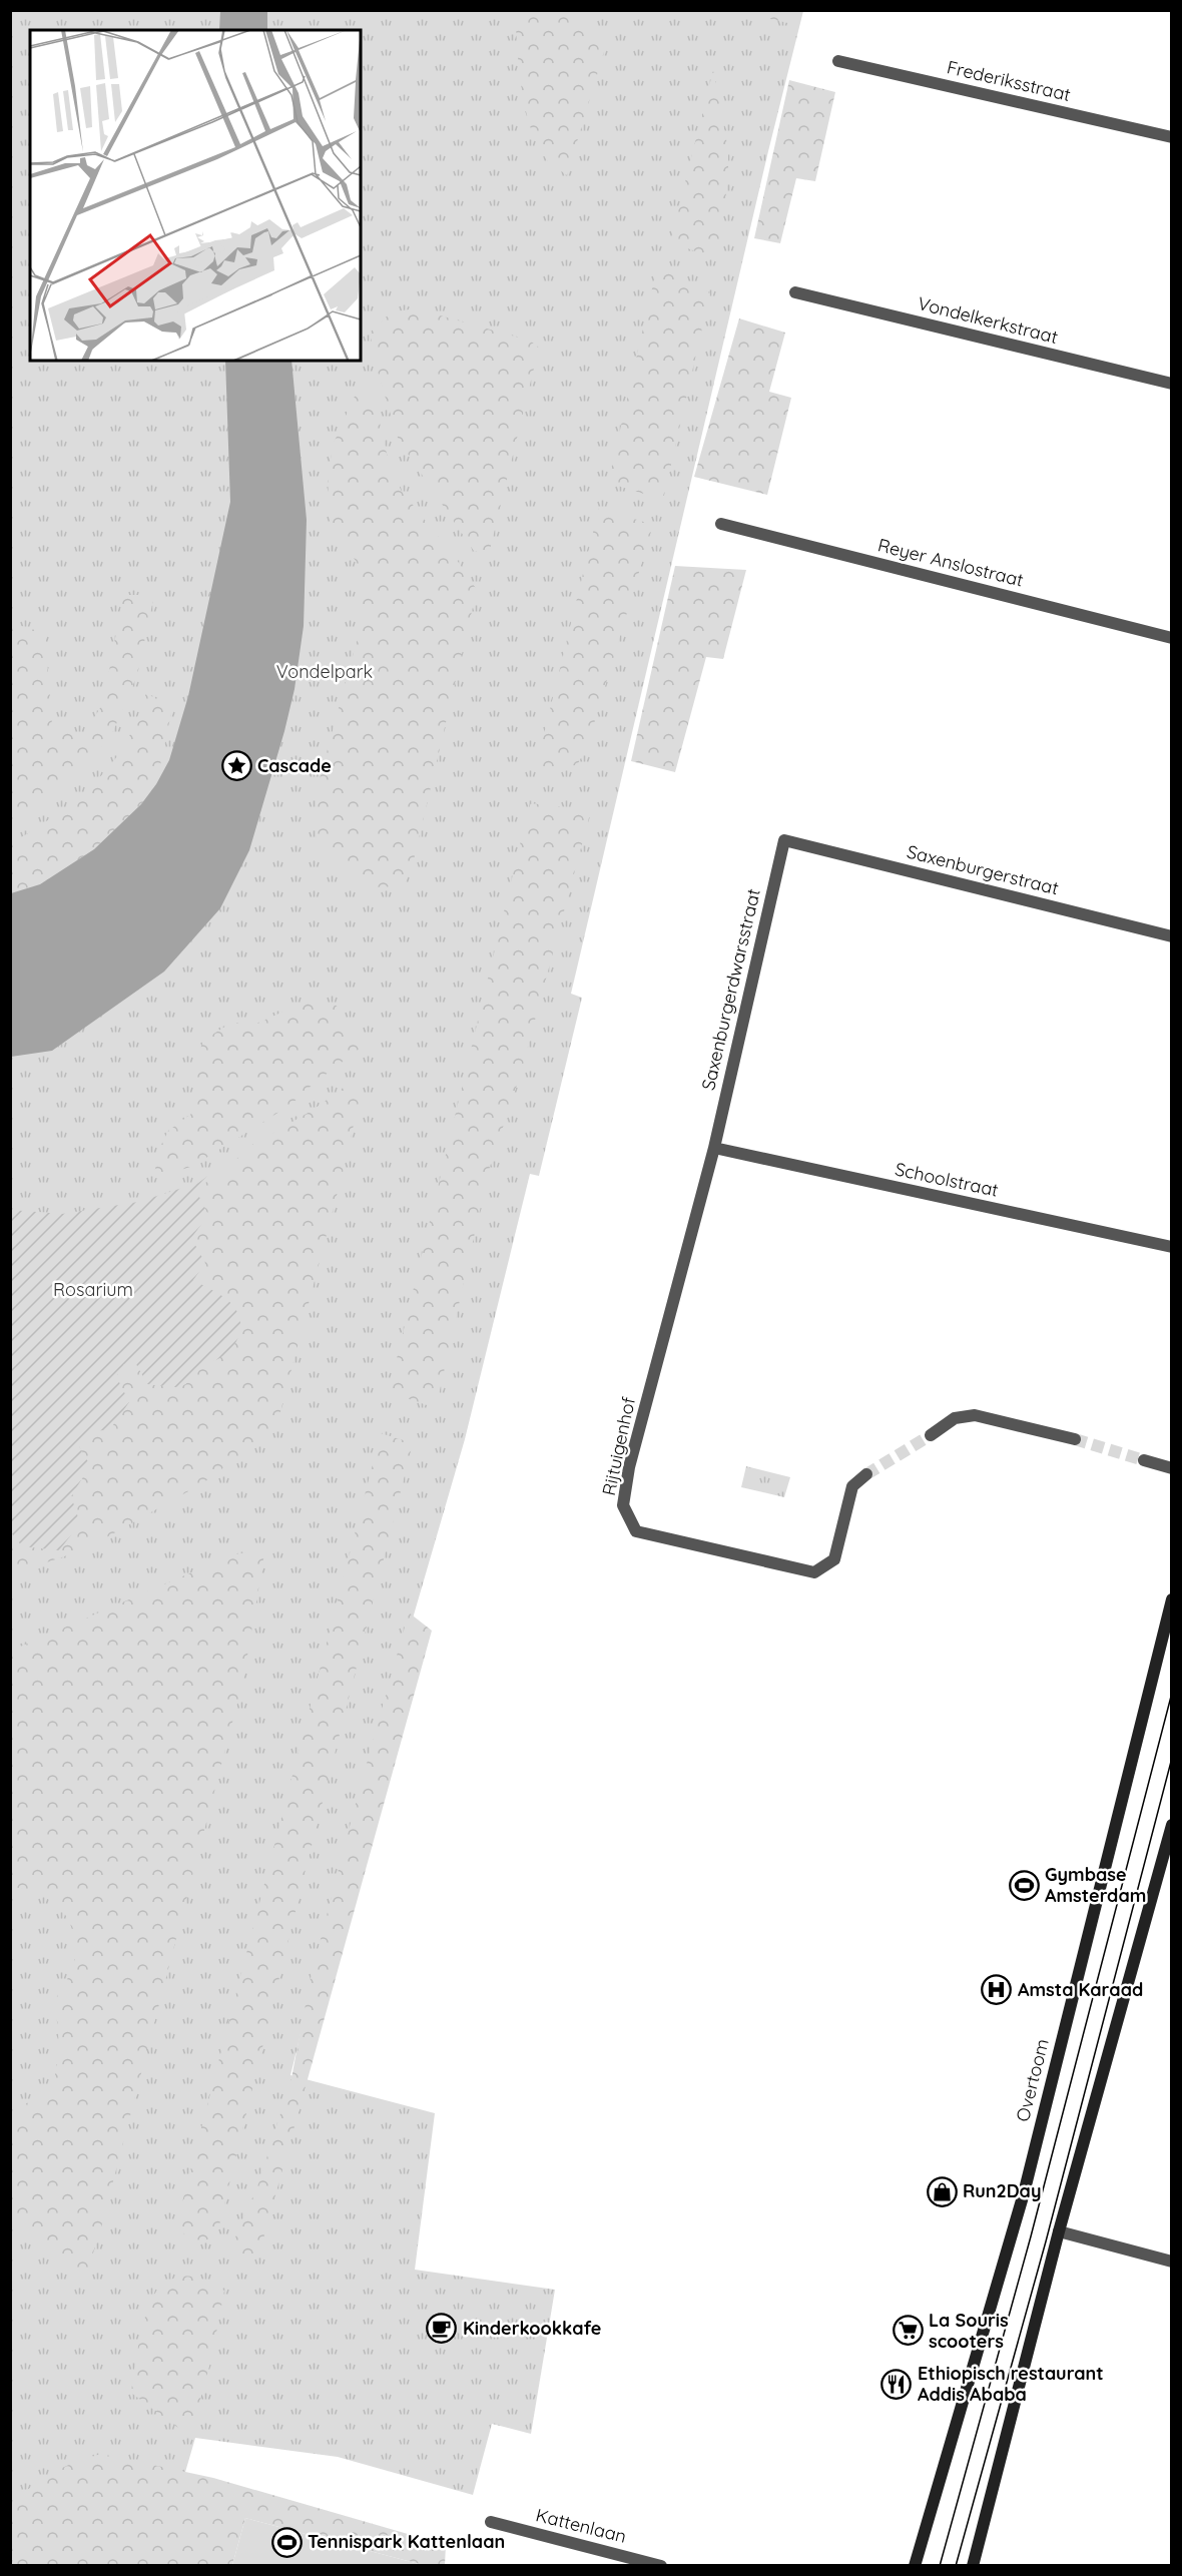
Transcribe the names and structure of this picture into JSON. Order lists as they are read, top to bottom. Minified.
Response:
{"streets":{"main road":["Overtoom"],"street":["Frederiksstraat","Vondelkerkstraat","Reyer Anslostraat","Saxenburgerstraat","Saxenburgerdwarsstraat","Schoolstraat","Rijtuigenhof","Kattenlaan"]},"crossings":[["Saxenburgerstraat","Saxenburgerdwarsstraat"],["Saxenburgerdwarsstraat","Schoolstraat"],["Saxenburgerdwarsstraat","Rijtuigenhof"],["Schoolstraat","Rijtuigenhof"]],"parks":["Vondelpark","Rosarium"],"places":{"place":["Cascade"],"sports":["Gymbase Amsterdam","Tennispark Kattenlaan"],"hospital":["Amsta Karaad"],"shop":["Run2Day"],"cafe":["Kinderkookkafe"],"supermarket":["La Souris scooters"],"restaurant":["Ethiopisch restaurant Addis Ababa"]}}
